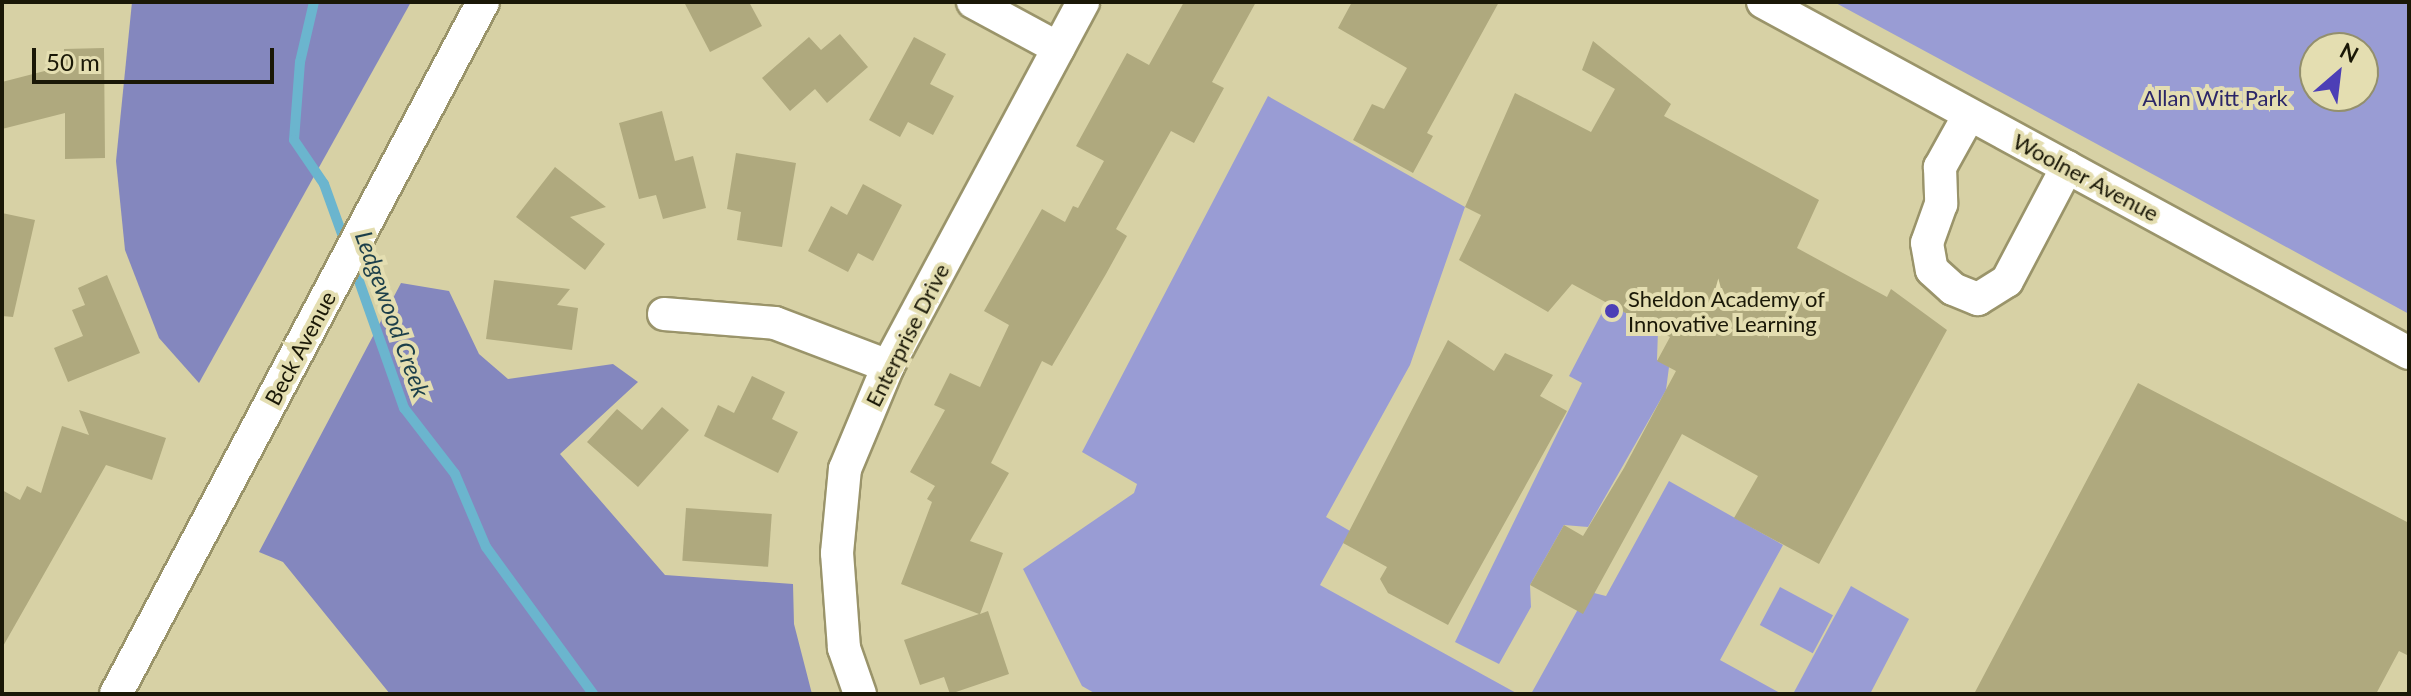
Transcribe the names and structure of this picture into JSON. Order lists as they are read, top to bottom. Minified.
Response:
{"streets":{"street":["Woolner Avenue","Enterprise Drive","Beck Avenue"]},"water":["Ledgewood Creek"],"parks":["Allan Witt Park"],"places":["Sheldon Academy of Innovative Learning"],"scale_bar":"50 m","north":"top right"}
